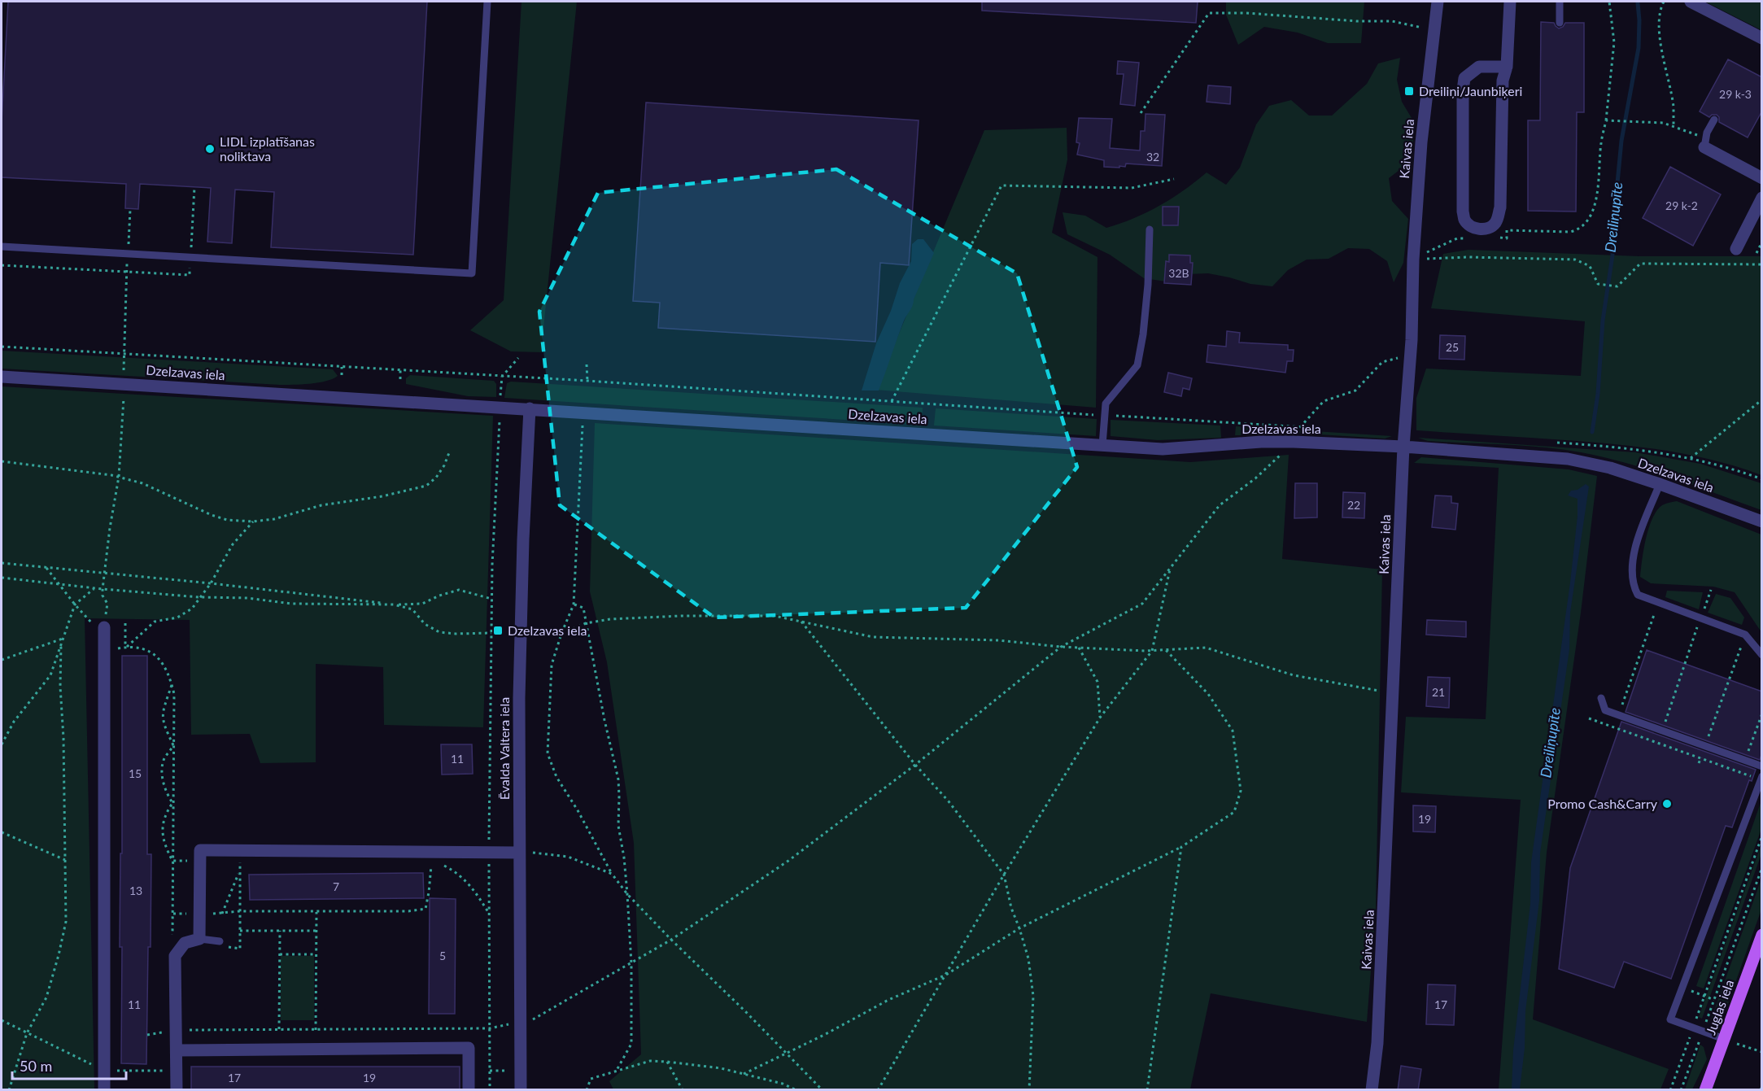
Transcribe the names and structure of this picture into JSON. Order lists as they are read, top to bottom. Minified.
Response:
{"streets":{"main road":["Juglas iela"],"street":["Kaivas iela","Dzelzavas iela","Ēvalda Valtera iela"]},"crossings":[["Kaivas iela","Dzelzavas iela"],["Dzelzavas iela","Ēvalda Valtera iela"]],"water":["Dreiliņupīte"],"places":{"transit":["Dreiliņi/Jaunbiķeri","Dzelzavas iela"],"other":["LIDL izplatīšanas noliktava","Promo Cash&Carry"]},"house_numbers":["29 k-3","32","29 k-2","32B","25","22","21","11","15","19","7","13","5","11","17","17","19"],"scale_bar":"50 m"}
